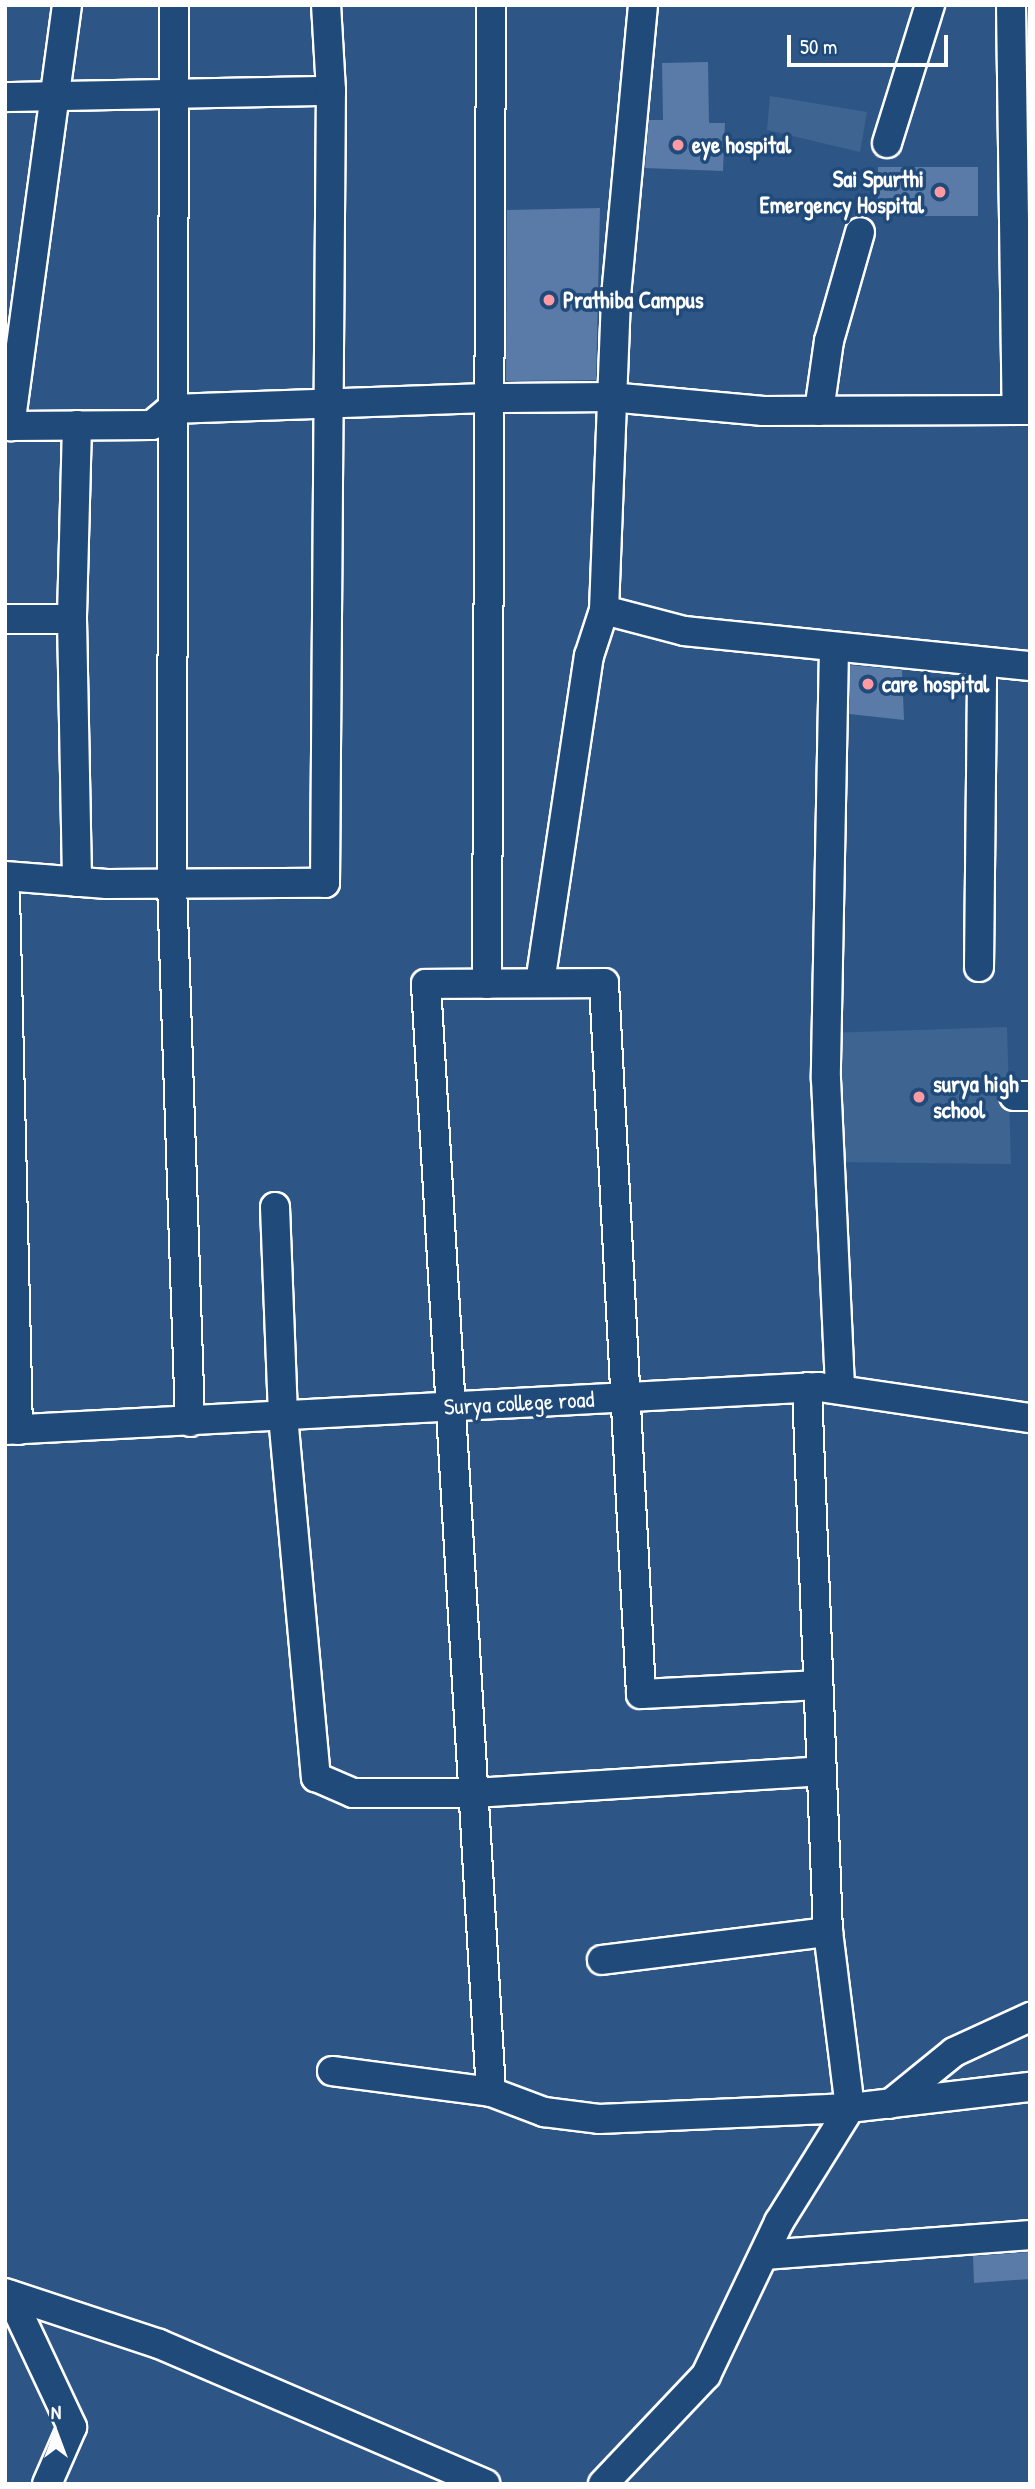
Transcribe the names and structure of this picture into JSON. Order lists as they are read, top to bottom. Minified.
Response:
{"streets":{"street":["Surya college road"]},"places":["eye hospital","Sai Spurthi Emergency Hospital","Prathiba Campus","care hospital","surya high school"],"scale_bar":"50 m","north":"top"}
